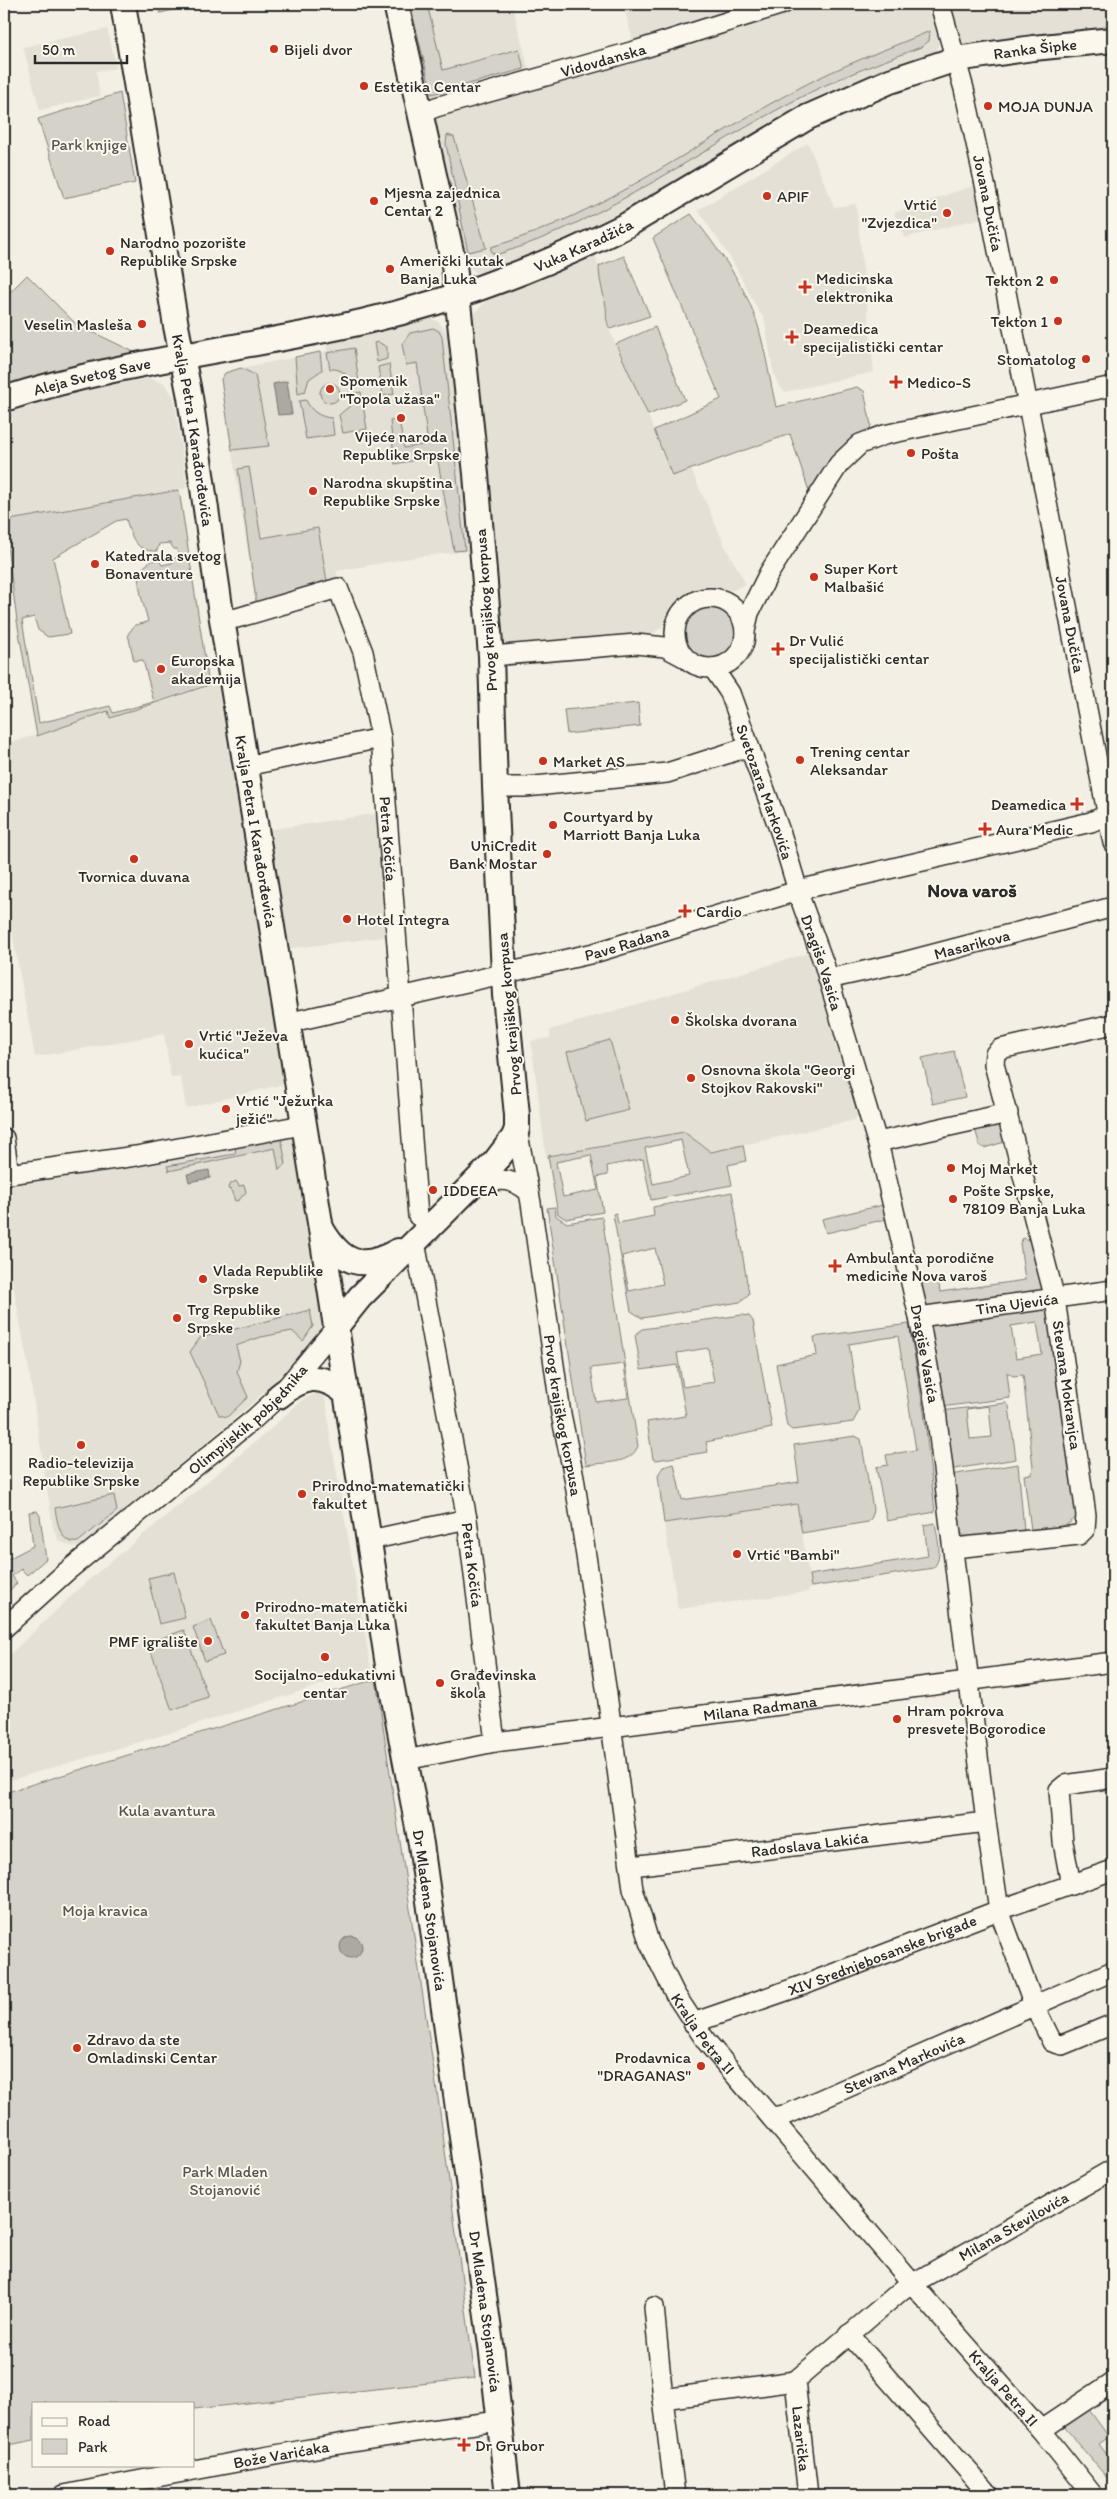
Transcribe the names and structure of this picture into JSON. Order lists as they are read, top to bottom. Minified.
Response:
{"streets":{"main road":["Ranka Šipke","Vuka Karadžića","Aleja Svetog Save","Kralja Petra I Karađorđevića","Prvog krajiškog korpusa","Olimpijskih pobjednika","Dr Mladena Stojanovića"],"street":["Vidovdanska","Jovana Dučića","Svetozara Markovića","Petra Kočića","Pave Radana","Masarikova","Dragiše Vasića","Tina Ujevića","Stevana Mokranjca","Milana Radmana","Radoslava Lakića","XIV Srednjebosanske brigade","Kralja Petra II","Stevana Markovića","Milana Stevilovića","Lazarička","Bože Varićaka"]},"crossings":[["Ranka Šipke","Jovana Dučića"],["Ranka Šipke","Vuka Karadžića"],["Jovana Dučića","Vuka Karadžića"],["Jovana Dučića","Svetozara Markovića"],["Jovana Dučića","Pave Radana"],["Vuka Karadžića","Aleja Svetog Save"],["Vuka Karadžića","Kralja Petra I Karađorđevića"],["Vuka Karadžića","Prvog krajiškog korpusa"],["Aleja Svetog Save","Kralja Petra I Karađorđevića"],["Kralja Petra I Karađorđevića","Petra Kočića"],["Kralja Petra I Karađorđevića","Pave Radana"],["Kralja Petra I Karađorđevića","Olimpijskih pobjednika"],["Kralja Petra I Karađorđevića","Dr Mladena Stojanovića"],["Prvog krajiškog korpusa","Pave Radana"],["Prvog krajiškog korpusa","Olimpijskih pobjednika"],["Prvog krajiškog korpusa","Milana Radmana"],["Prvog krajiškog korpusa","Kralja Petra II"],["Svetozara Markovića","Pave Radana"],["Svetozara Markovića","Dragiše Vasića"],["Petra Kočića","Pave Radana"],["Petra Kočića","Olimpijskih pobjednika"],["Petra Kočića","Milana Radmana"],["Pave Radana","Dragiše Vasića"],["Masarikova","Dragiše Vasića"],["Dragiše Vasića","Tina Ujevića"],["Dragiše Vasića","Stevana Mokranjca"],["Dragiše Vasića","Milana Radmana"],["Tina Ujevića","Stevana Mokranjca"],["Olimpijskih pobjednika","Dr Mladena Stojanovića"],["Milana Radmana","Dr Mladena Stojanovića"],["Milana Radmana","Kralja Petra II"],["Radoslava Lakića","Kralja Petra II"],["Dr Mladena Stojanovića","Bože Varićaka"],["XIV Srednjebosanske brigade","Kralja Petra II"],["Kralja Petra II","Stevana Markovića"],["Kralja Petra II","Milana Stevilovića"]],"districts":["Nova varoš"],"parks":["Park knjige","Kula avantura","Moja kravica","Park Mladen Stojanović"],"places":{"other":["Bijeli dvor","Estetika Centar","MOJA DUNJA","APIF","Mjesna zajednica Centar 2","Vrtić \"Zvjezdica\"","Narodno pozorište Republike Srpske","Američki kutak Banja Luka","Tekton 2","Tekton 1","Veselin Masleša","Stomatolog","Spomenik \"Topola užasa\"","Vijeće naroda Republike Srpske","Pošta","Narodna skupština Republike Srpske","Katedrala svetog Bonaventure","Super Kort Malbašić","Europska akademija","Trening centar Aleksandar","Market AS","Courtyard by Marriott Banja Luka","UniCredit Bank Mostar","Tvornica duvana","Hotel Integra","Školska dvorana","Vrtić \"Ježeva kućica\"","Osnovna škola \"Georgi Stojkov Rakovski\"","Vrtić \"Ježurka ježić\"","Moj Market","IDDEEA","Pošte Srpske, 78109 Banja Luka","Vlada Republike Srpske","Trg Republike Srpske","Radio-televizija Republike Srpske","Prirodno-matematički fakultet","Vrtić \"Bambi\"","Prirodno-matematički fakultet Banja Luka","PMF igralište","Socijalno-edukativni centar","Građevinska škola","Hram pokrova presvete Bogorodice","Zdravo da ste Omladinski Centar","Prodavnica \"DRAGANAS\""],"health":["Medicinska elektronika","Deamedica specijalistički centar","Medico-S","Dr Vulić specijalistički centar","Deamedica","Aura Medic","Cardio","Ambulanta porodične medicine Nova varoš","Dr Grubor"]},"legend":["Road","Park"],"scale_bar":"50 m"}
